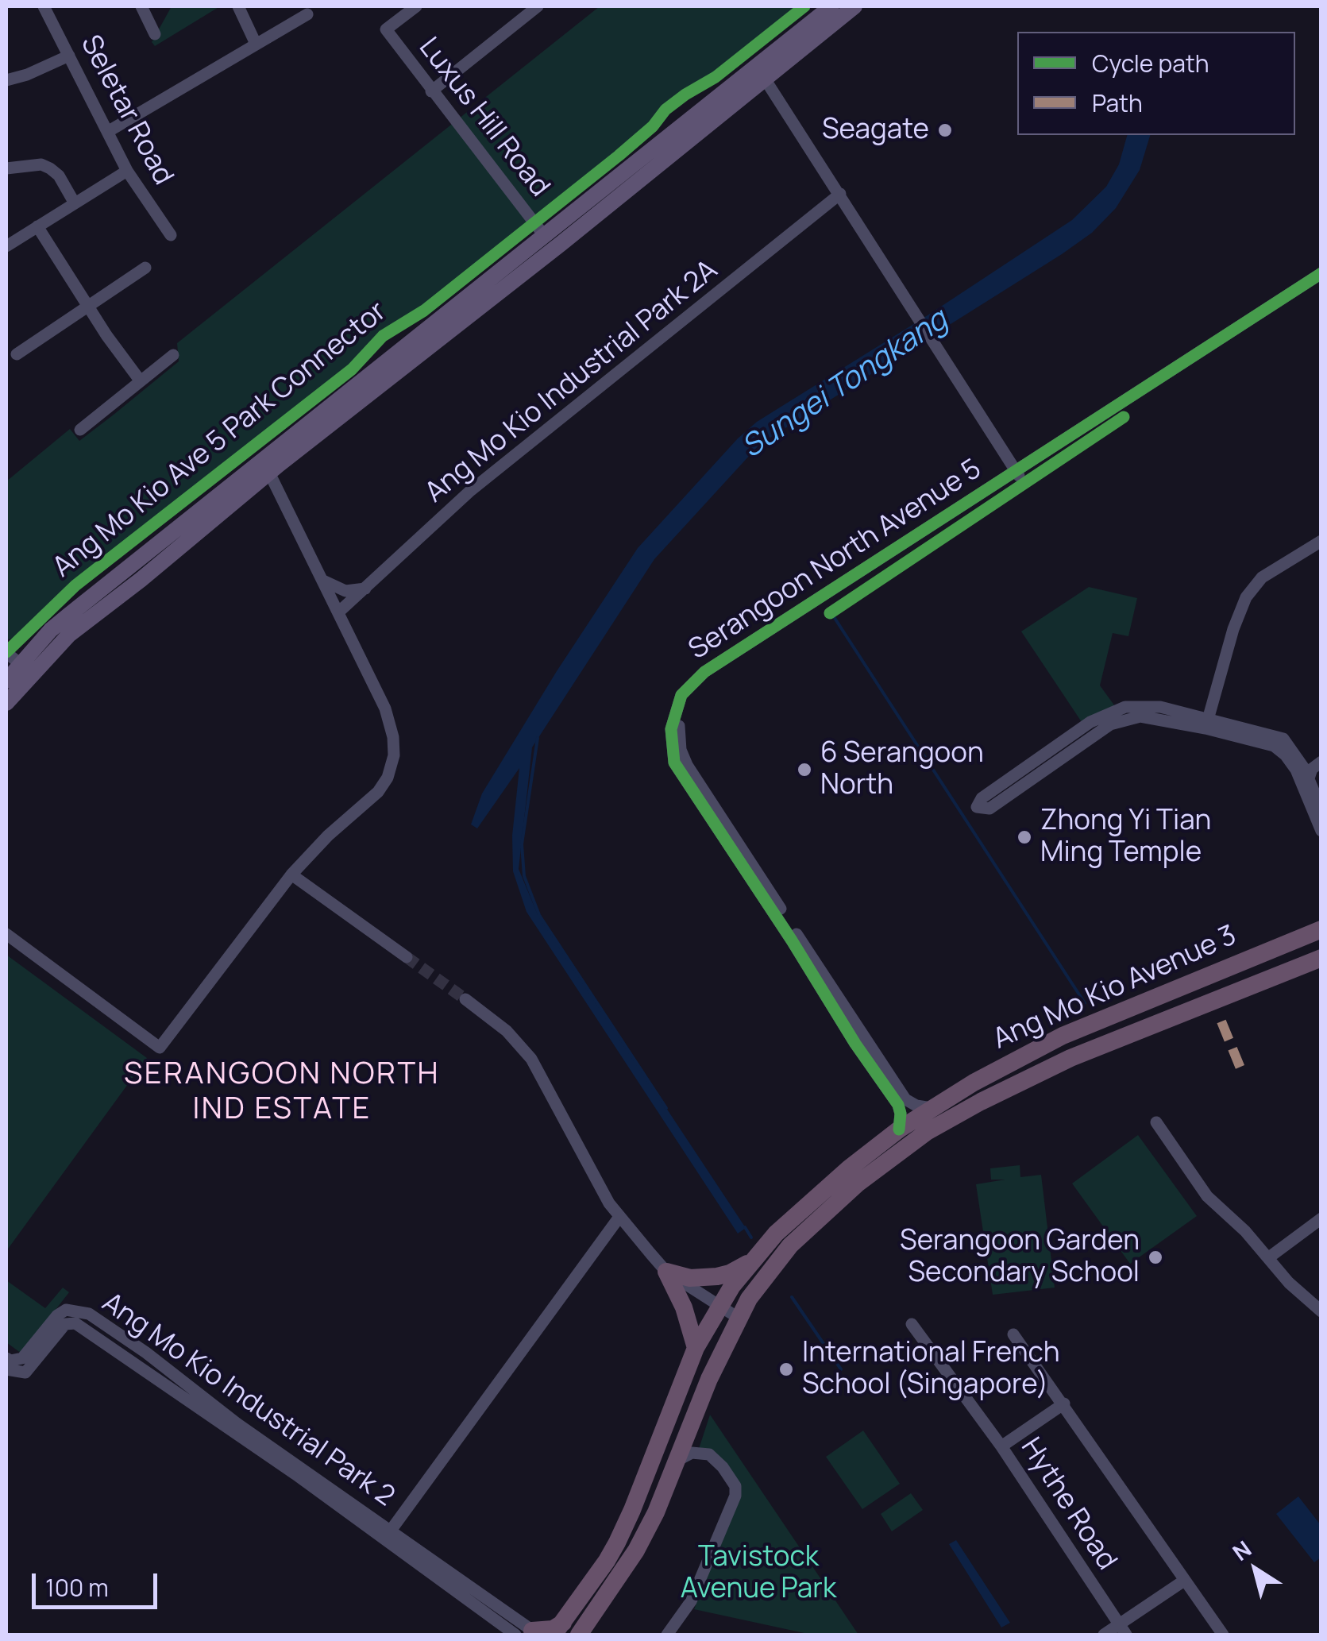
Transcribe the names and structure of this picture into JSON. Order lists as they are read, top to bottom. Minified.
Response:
{"streets":{"highway":["Ang Mo Kio Avenue 3"],"street":["Seletar Road","Luxus Hill Road","Ang Mo Kio Industrial Park 2A","Serangoon North Avenue 5","Ang Mo Kio Industrial Park 2","Hythe Road"],"cycle path":["Ang Mo Kio Ave 5 Park Connector"]},"crossings":[["Serangoon North Avenue 5","Ang Mo Kio Avenue 3"]],"districts":["SERANGOON NORTH IND ESTATE"],"water":["Sungei Tongkang"],"parks":["Tavistock Avenue Park"],"places":["Seagate","6 Serangoon North","Zhong Yi Tian Ming Temple","Serangoon Garden Secondary School","International French School (Singapore)"],"legend":["Cycle path","Path"],"scale_bar":"100 m","north":"top left"}
